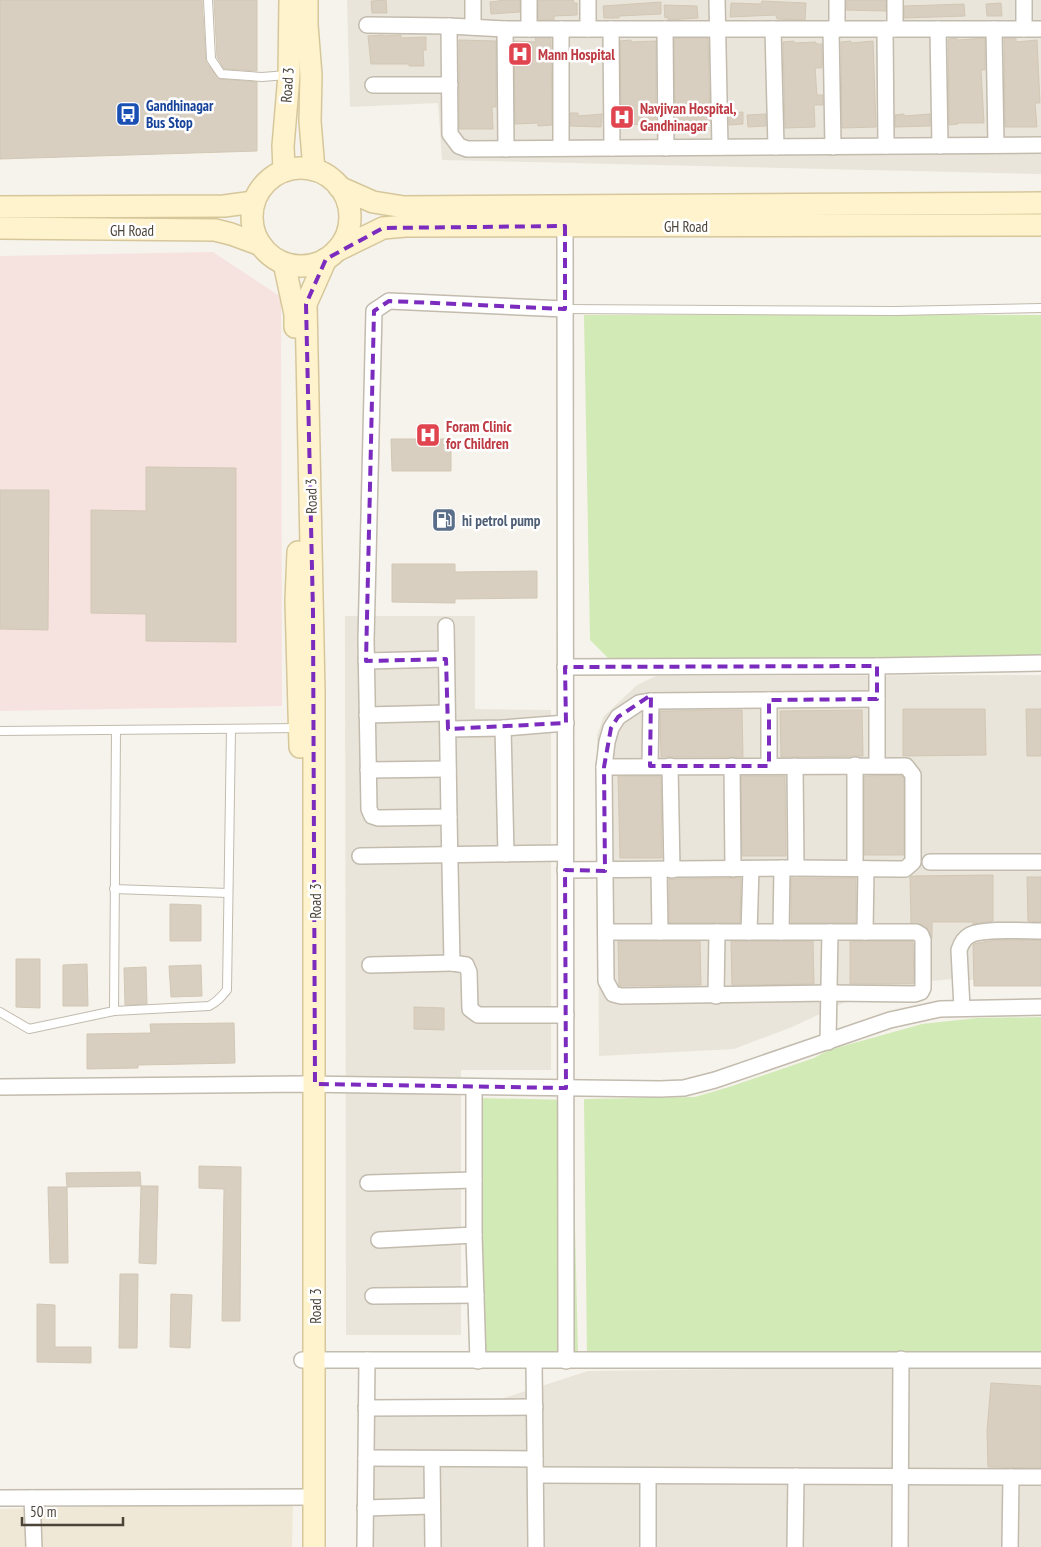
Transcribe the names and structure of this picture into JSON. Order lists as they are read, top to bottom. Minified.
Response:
{"streets":{"main road":["Road 3","GH Road"]},"crossings":[["Road 3","GH Road"]],"places":{"hospital":["Mann Hospital","Navjivan Hospital, Gandhinagar","Foram Clinic for Children"],"bus stop":["Gandhinagar Bus Stop"],"fuel station":["hi petrol pump"]},"scale_bar":"50 m"}
